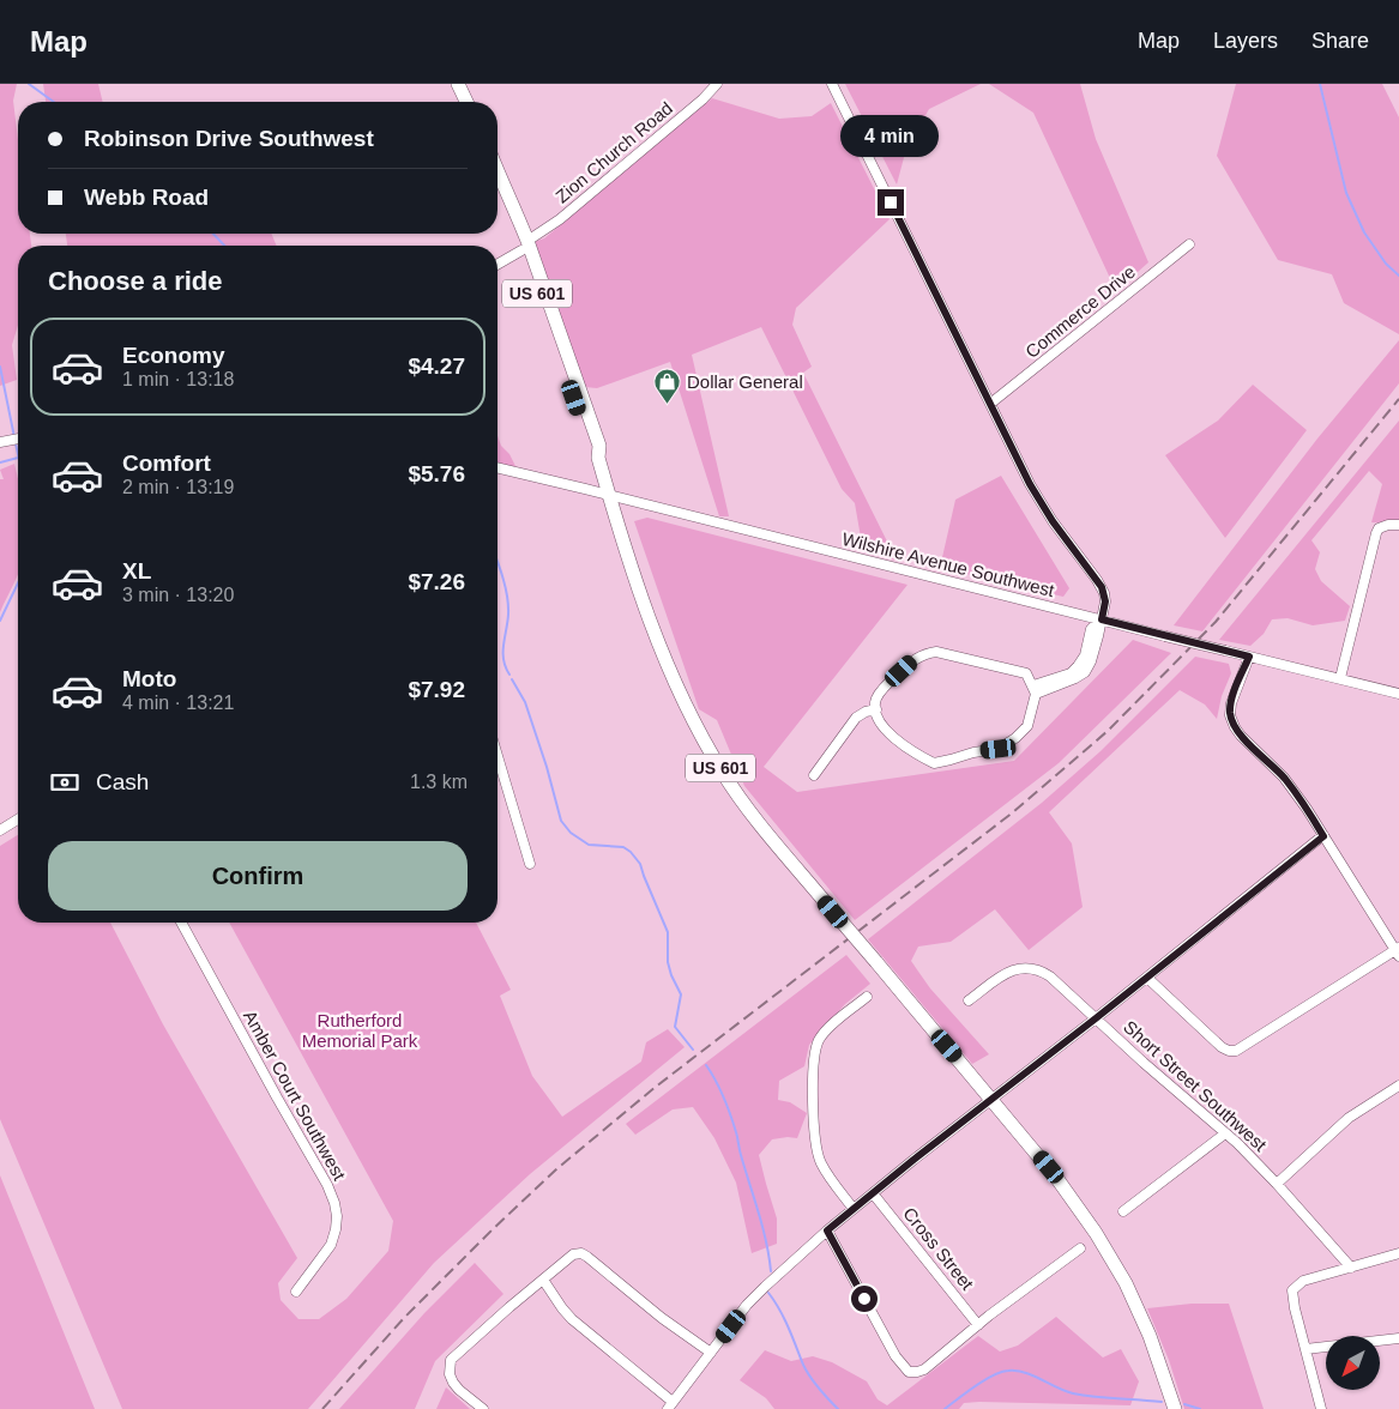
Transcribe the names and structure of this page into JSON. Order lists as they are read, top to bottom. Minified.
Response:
{"streets":{"highway":["US 601"],"street":["Zion Church Road","Commerce Drive","Wilshire Avenue Southwest","Short Street Southwest","Amber Court Southwest","Cross Street"]},"crossings":[["Zion Church Road","US 601"],["US 601","Wilshire Avenue Southwest"]],"parks":["Rutherford Memorial Park"],"places":{"shop":["Dollar General"]},"north":"bottom left","page":{"header":"Map","nav":["Map","Layers","Share"],"banner":["Robinson Drive Southwest","Webb Road"],"bubble":"4 min","heading":"Choose a ride","list":[{"name":"Economy","note":"1 min · 13:18","value":"$4.27"},{"name":"Comfort","note":"2 min · 13:19","value":"$5.76"},{"name":"XL","note":"3 min · 13:20","value":"$7.26"},{"name":"Moto","note":"4 min · 13:21","value":"$7.92"}],"pay":["Cash","1.3 km"],"buttons":"Confirm"}}
